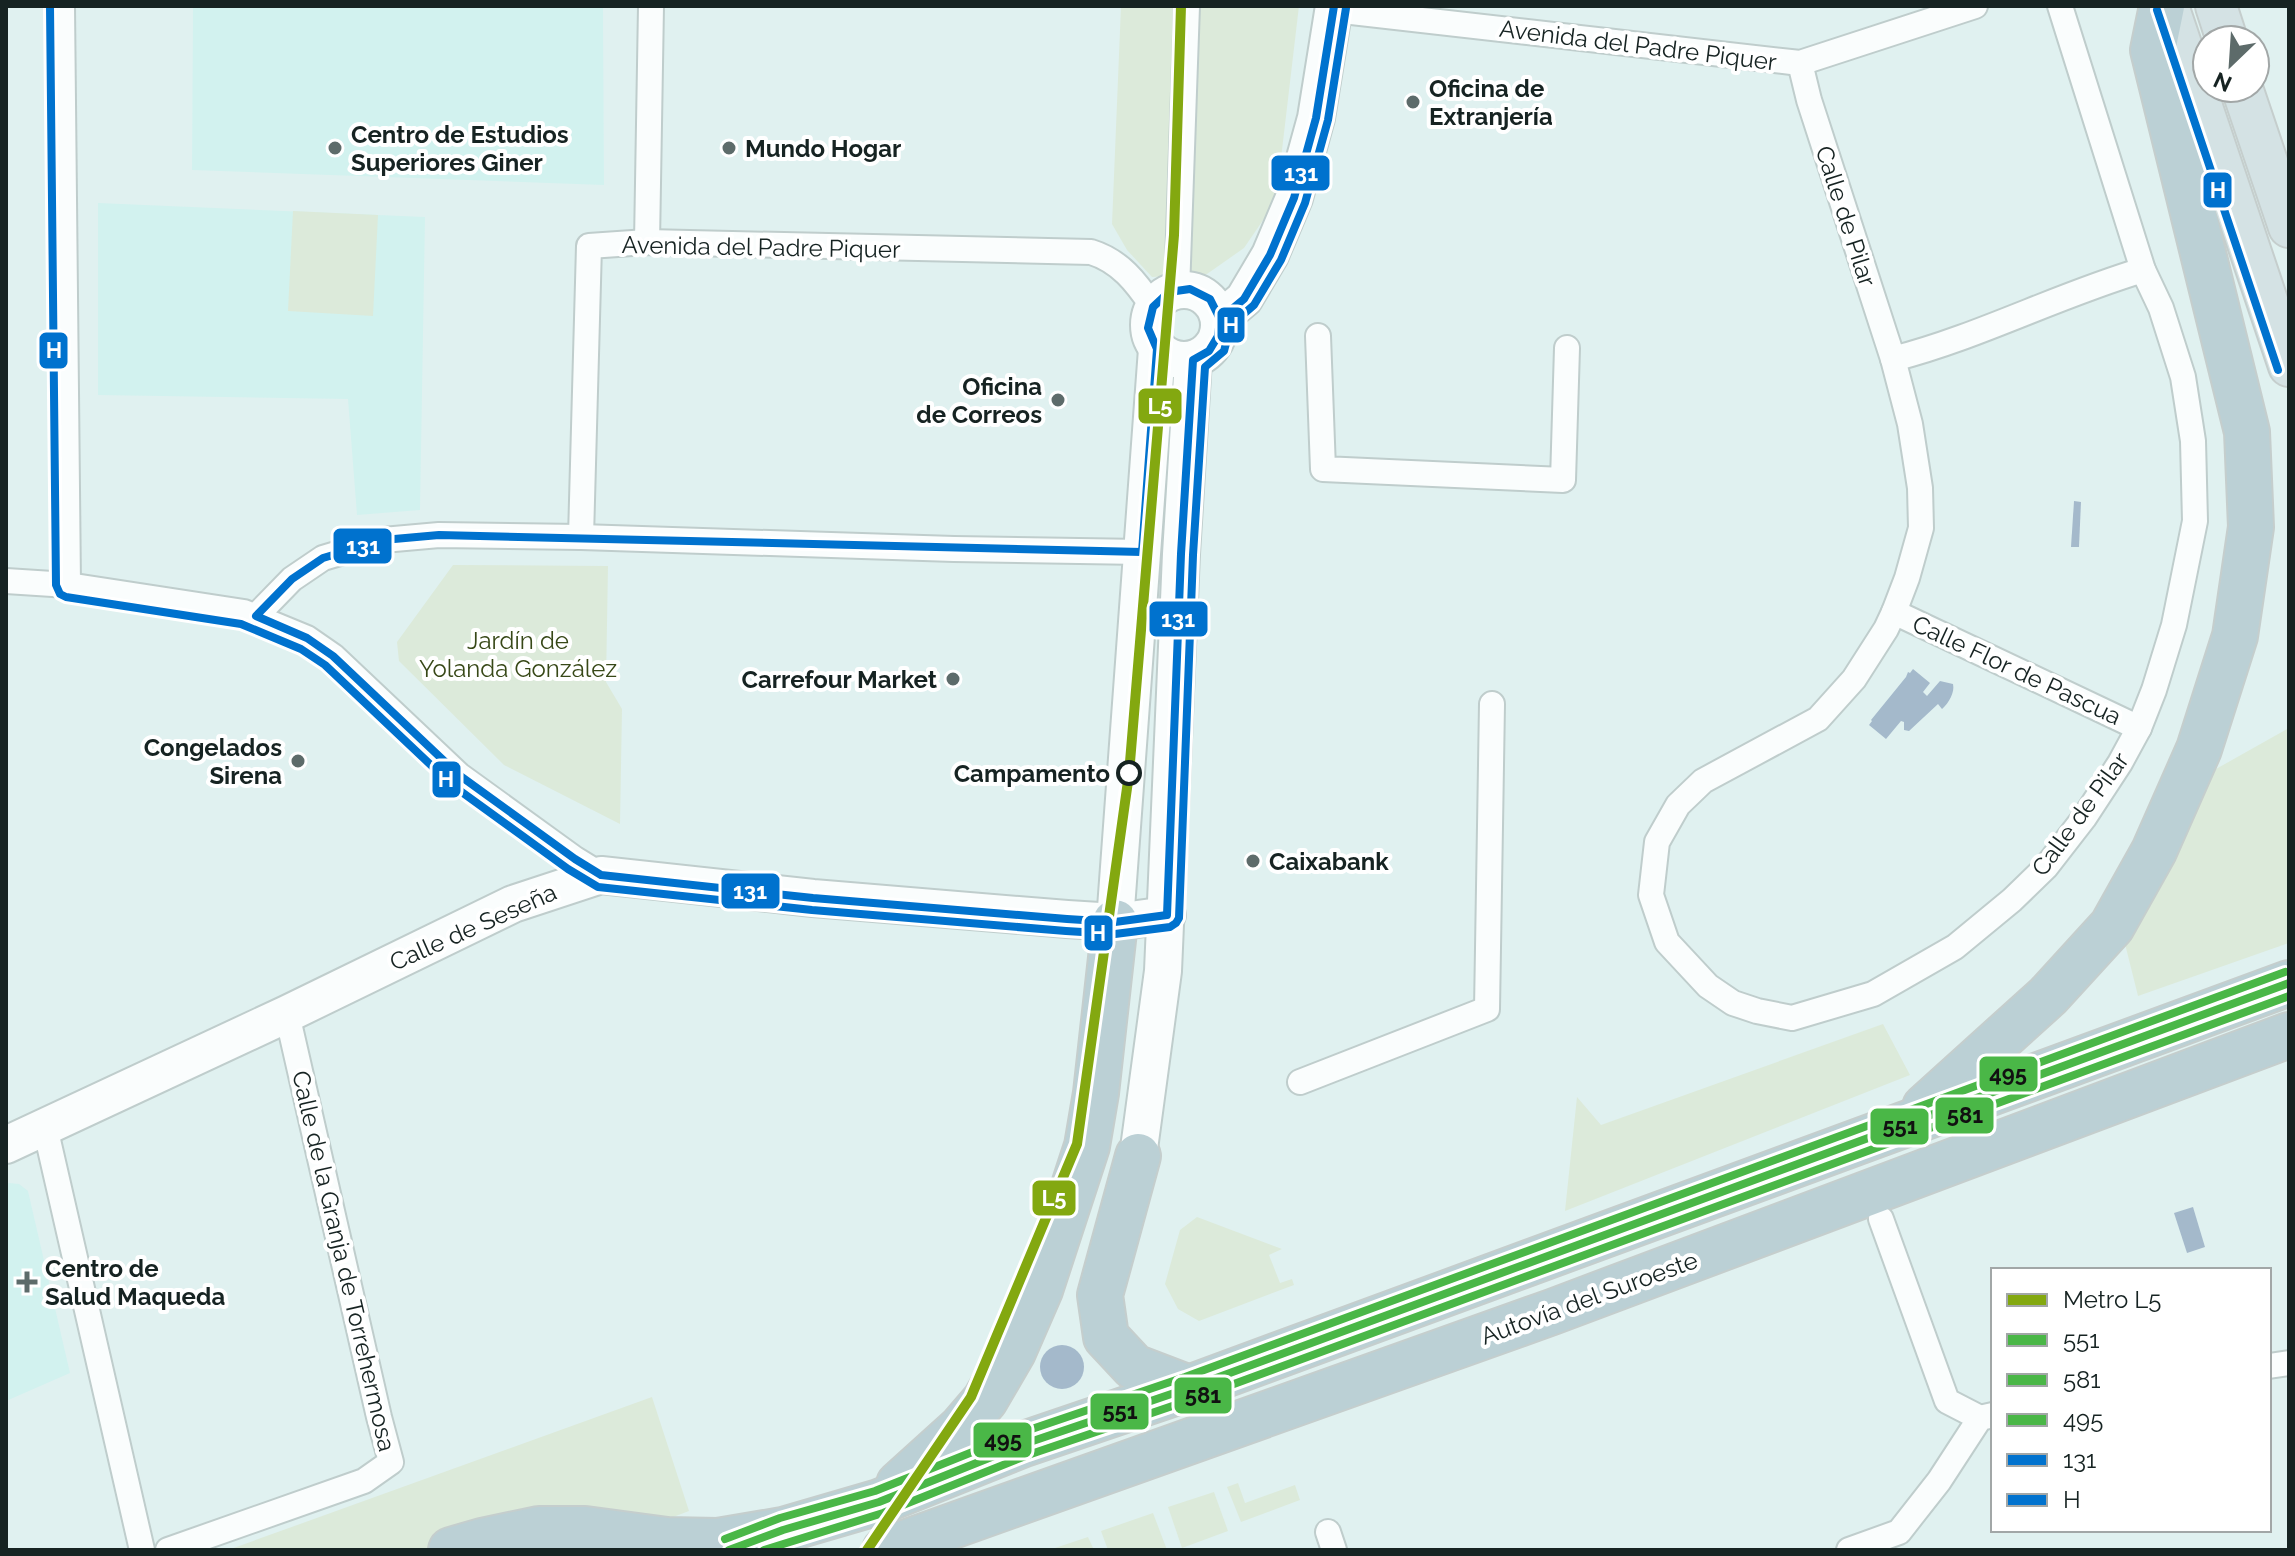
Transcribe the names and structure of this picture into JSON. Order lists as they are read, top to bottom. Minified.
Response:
{"streets":{"highway":["Autovía del Suroeste"],"street":["Avenida del Padre Piquer","Calle de Pilar","Calle Flor de Pascua","Calle de Seseña","Calle de la Granja de Torrehermosa"]},"crossings":[["Avenida del Padre Piquer","Calle de Pilar"],["Calle de Pilar","Calle Flor de Pascua"],["Calle de Seseña","Calle de la Granja de Torrehermosa"]],"parks":["Jardín de Yolanda González"],"places":{"other":["Oficina de Extranjería","Centro de Estudios Superiores Giner","Mundo Hogar","Oficina de Correos","Carrefour Market","Congelados Sirena","Campamento","Caixabank"],"health":["Centro de Salud Maqueda"]},"lines":["metro line L5","transit line 131","transit line H","transit line 495","transit line 551","transit line 581"],"legend":["Metro L5","551","581","495","131","H"],"north":"bottom left"}
